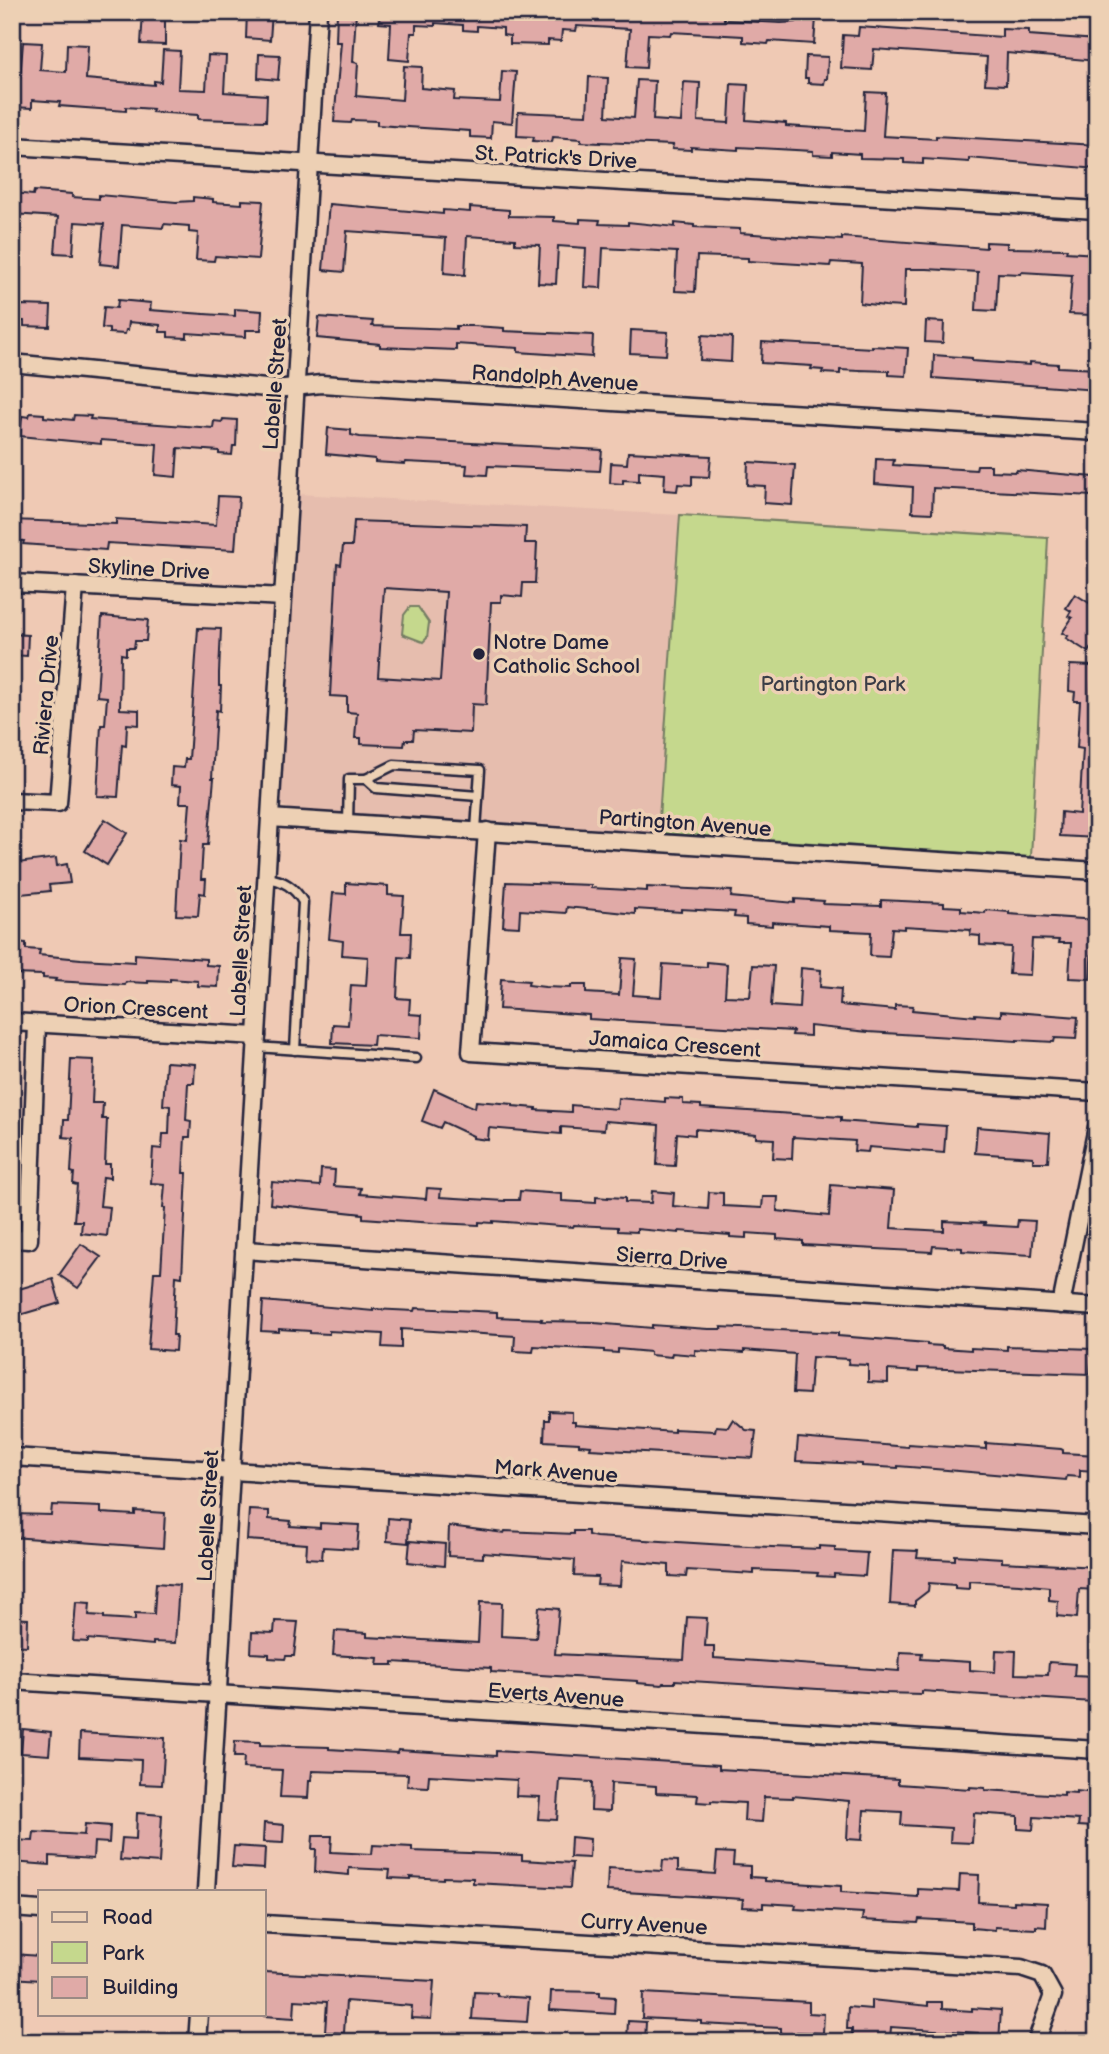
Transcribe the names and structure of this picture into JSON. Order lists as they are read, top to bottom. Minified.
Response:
{"streets":{"street":["St. Patrick's Drive","Randolph Avenue","Labelle Street","Skyline Drive","Riviera Drive","Partington Avenue","Orion Crescent","Jamaica Crescent","Sierra Drive","Mark Avenue","Everts Avenue","Curry Avenue"]},"crossings":[["St. Patrick's Drive","Labelle Street"],["Randolph Avenue","Labelle Street"],["Labelle Street","Skyline Drive"],["Labelle Street","Partington Avenue"],["Labelle Street","Orion Crescent"],["Labelle Street","Sierra Drive"],["Labelle Street","Mark Avenue"],["Labelle Street","Everts Avenue"],["Skyline Drive","Riviera Drive"],["Partington Avenue","Jamaica Crescent"]],"parks":["Partington Park"],"places":["Notre Dame Catholic School"],"legend":["Road","Park","Building"]}
